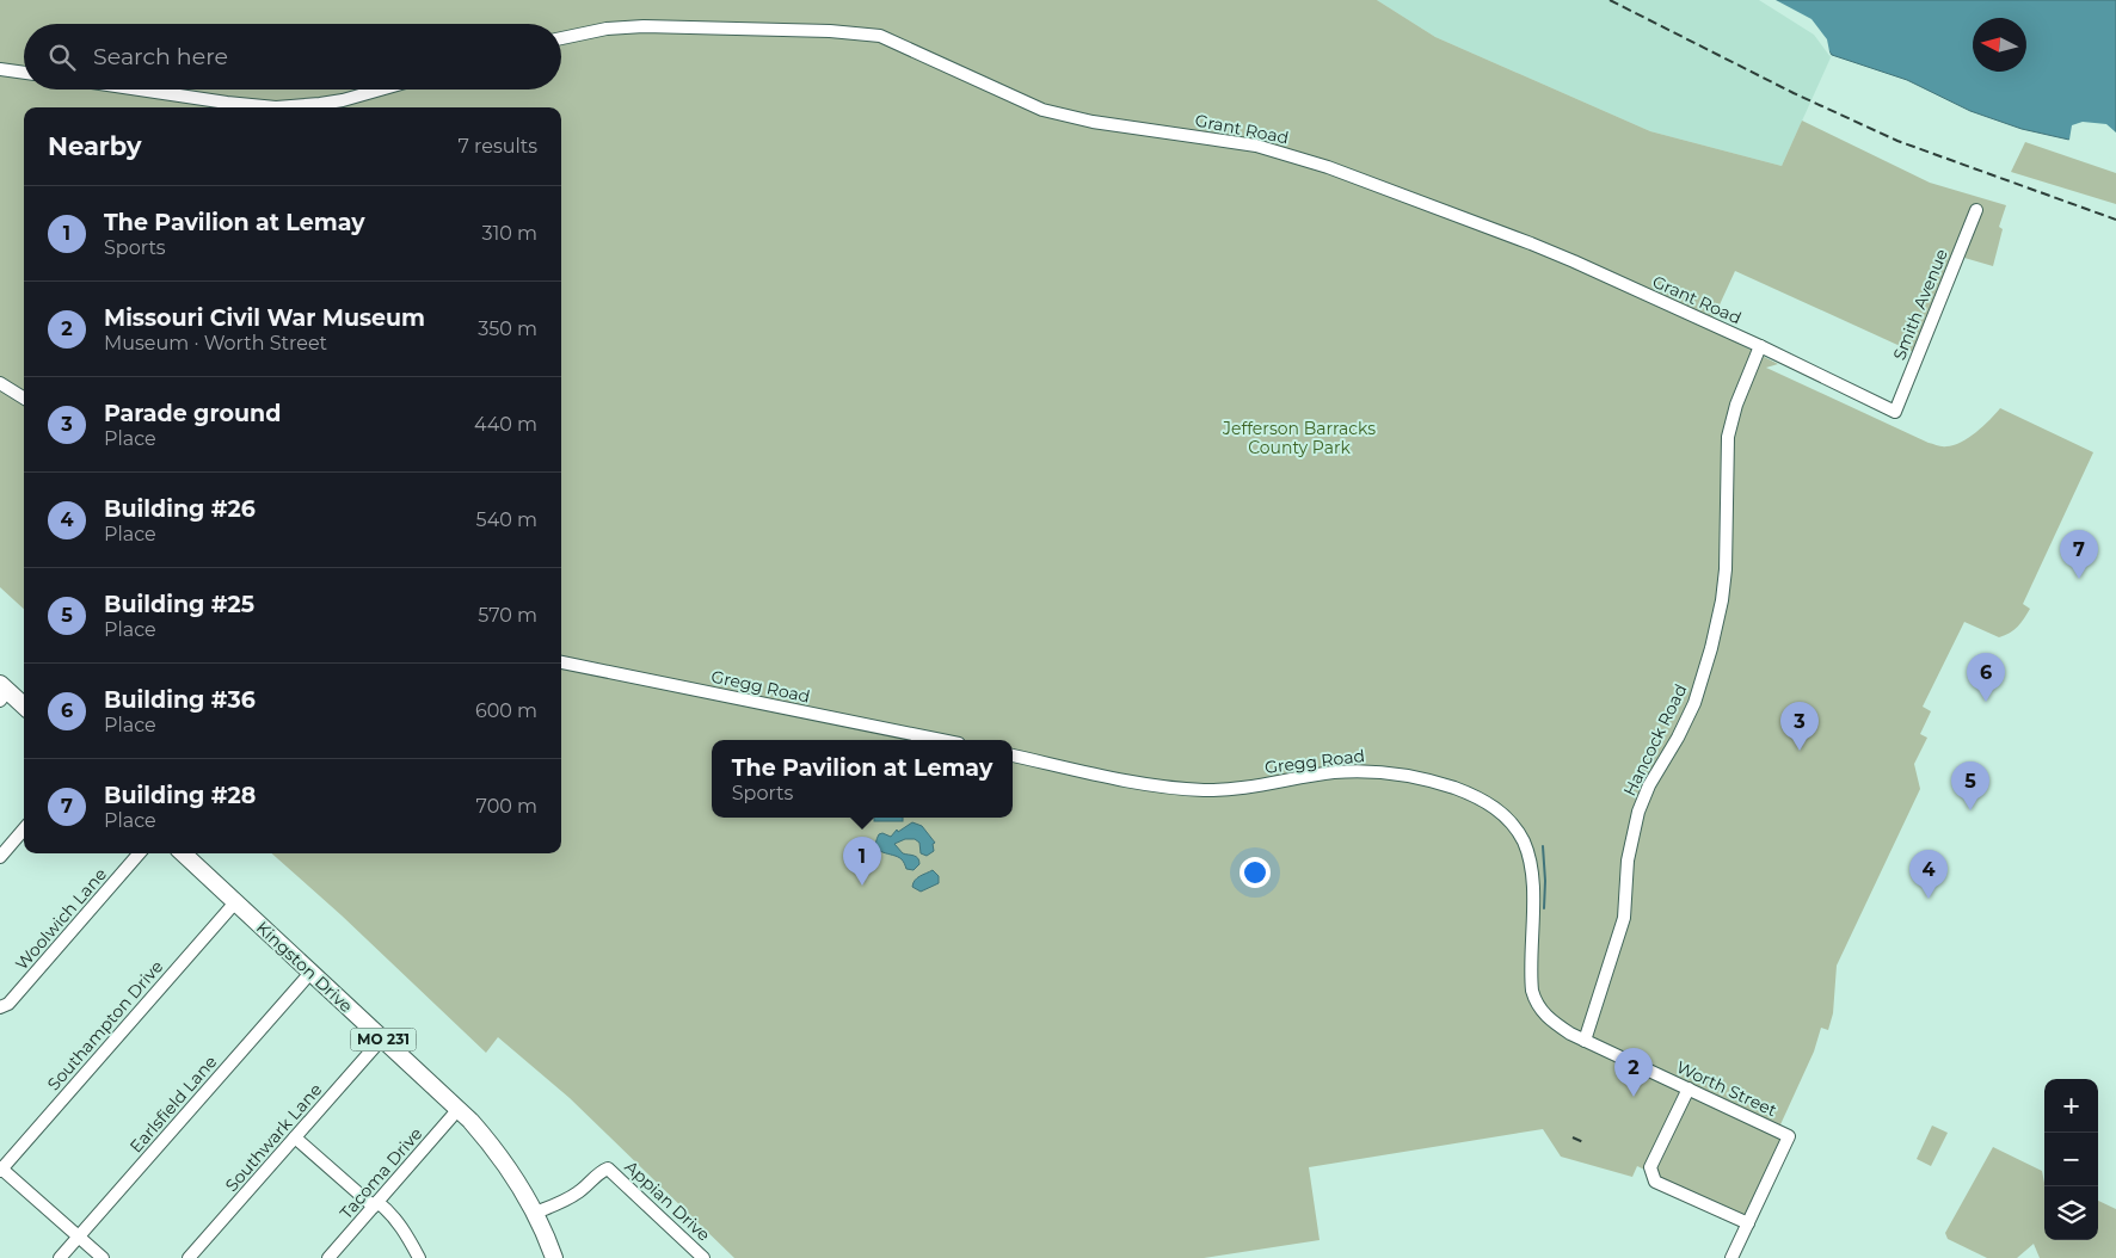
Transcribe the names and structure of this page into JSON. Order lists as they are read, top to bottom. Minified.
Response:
{"streets":{"main road":["Kingston Drive","MO 231"],"street":["Grant Road","Smith Avenue","Gregg Road","Hancock Road","Woolwich Lane","Southampton Drive","Worth Street","Earlsfield Lane","Southwark Lane","Tacoma Drive","Appian Drive"]},"crossings":[["Grant Road","Smith Avenue"],["Grant Road","Hancock Road"],["Gregg Road","Hancock Road"],["Gregg Road","Worth Street"],["Hancock Road","Worth Street"],["Kingston Drive","Southampton Drive"],["Kingston Drive","Earlsfield Lane"],["Kingston Drive","Southwark Lane"],["Kingston Drive","Tacoma Drive"],["Kingston Drive","Appian Drive"]],"parks":["Jefferson Barracks County Park"],"north":"left","page":{"search":"Search here","heading":["Nearby","7 results"],"list":[{"mark":"1","name":"The Pavilion at Lemay","note":"Sports","value":"310 m"},{"mark":"2","name":"Missouri Civil War Museum","note":"Museum · Worth Street","value":"350 m"},{"mark":"3","name":"Parade ground","note":"Place","value":"440 m"},{"mark":"4","name":"Building #26","note":"Place","value":"540 m"},{"mark":"5","name":"Building #25","note":"Place","value":"570 m"},{"mark":"6","name":"Building #36","note":"Place","value":"600 m"},{"mark":"7","name":"Building #28","note":"Place","value":"700 m"}],"pins":["7","6","3","5","1","4","2"],"popup":["The Pavilion at Lemay","Sports"],"map_buttons":["+","−"]}}
